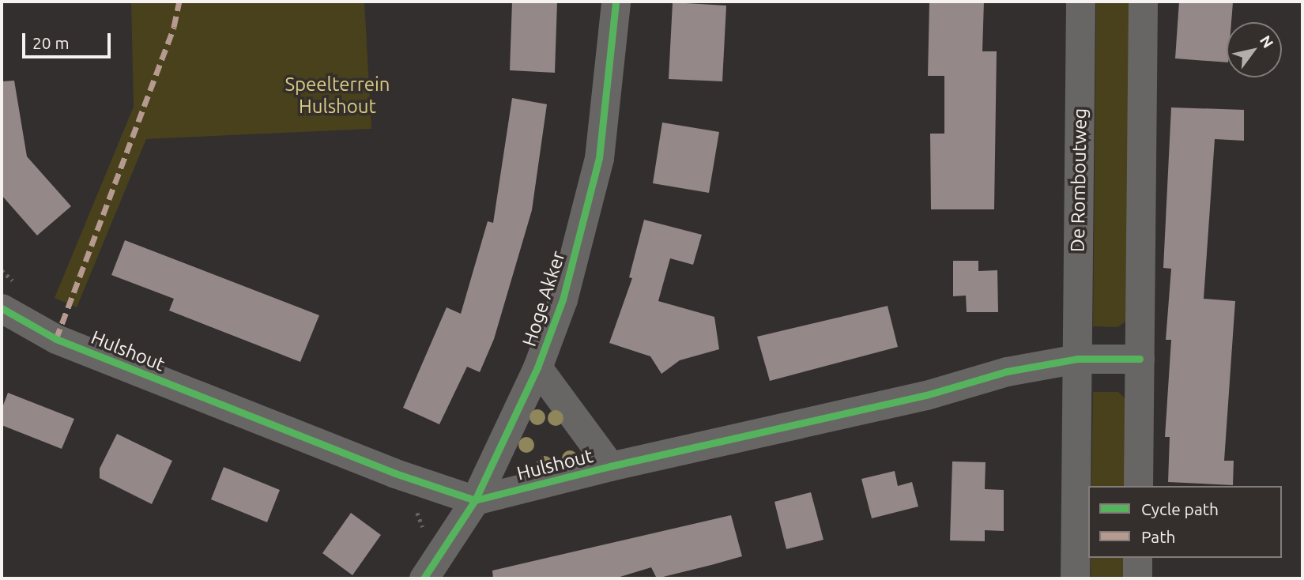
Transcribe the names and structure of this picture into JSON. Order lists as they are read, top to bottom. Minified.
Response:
{"streets":{"street":["De Romboutweg","Hoge Akker","Hulshout"]},"crossings":[["De Romboutweg","Hulshout"],["Hoge Akker","Hulshout"]],"parks":["Speelterrein Hulshout"],"legend":["Cycle path","Path"],"scale_bar":"20 m","north":"top right"}
